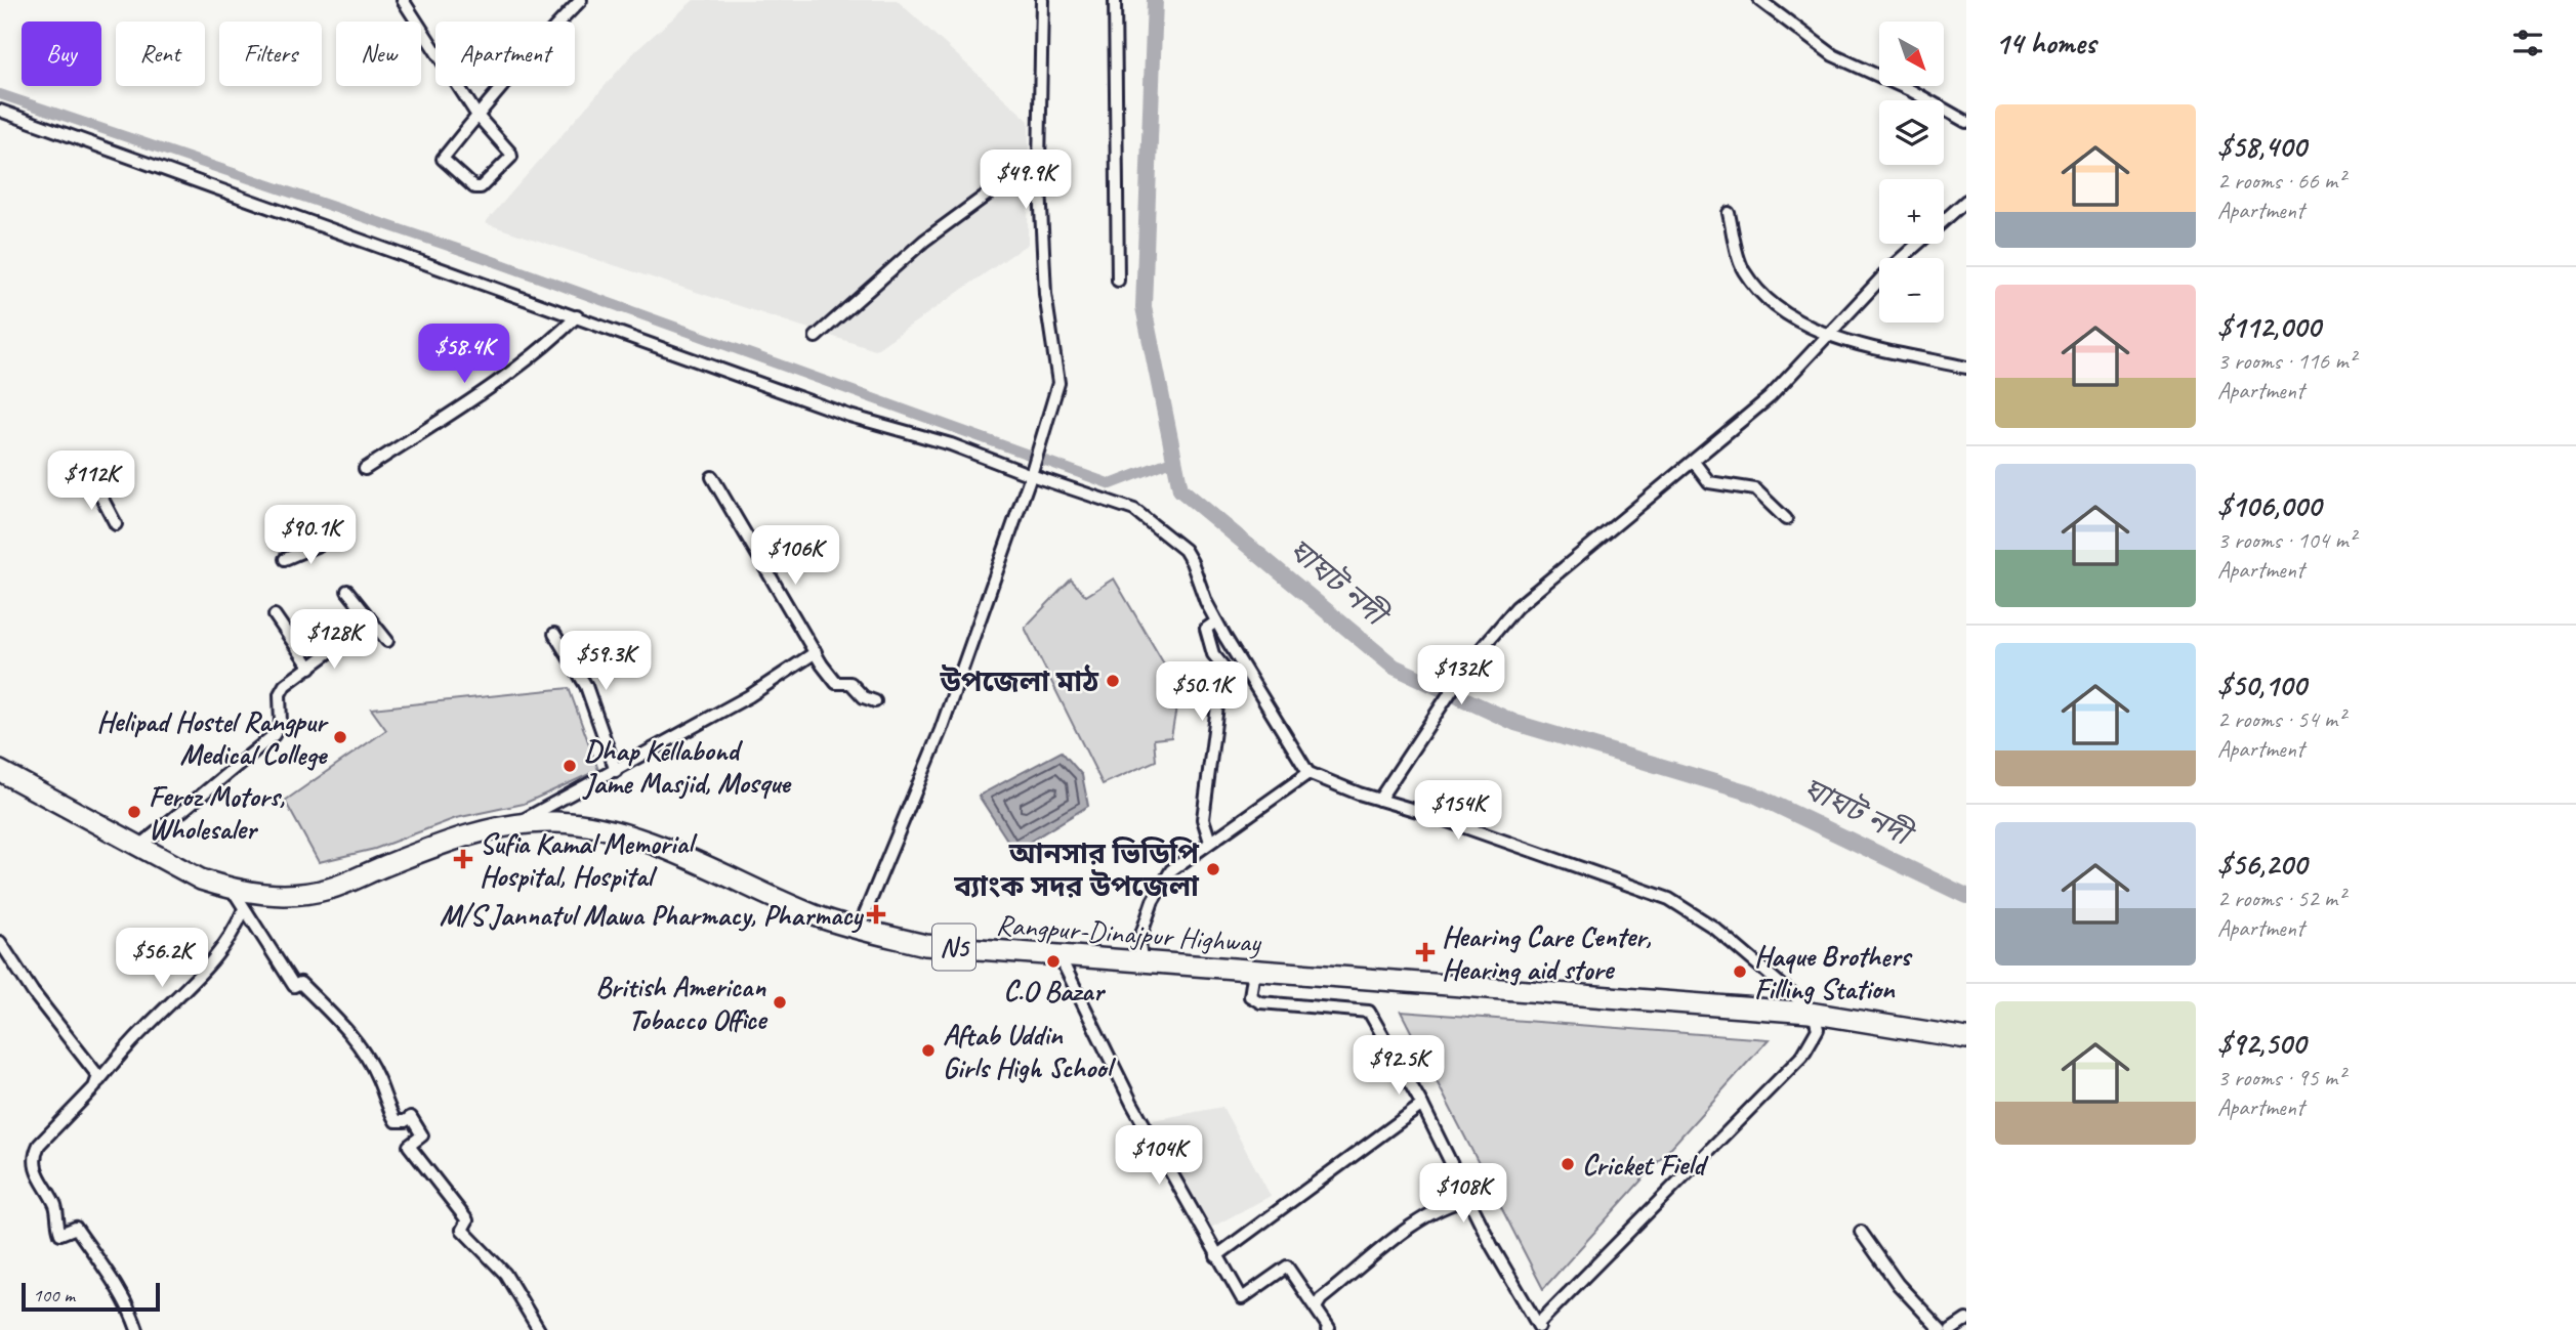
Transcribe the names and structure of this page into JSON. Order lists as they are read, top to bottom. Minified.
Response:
{"streets":{"highway":["Rangpur-Dinajpur Highway","N5"]},"water":["ঘাঘট নদী"],"places":{"other":["উপজেলা মাঠ","Helipad Hostel Rangpur Medical College","Dhap Kellabond Jame Masjid, Mosque","Feroz Motors, Wholesaler","আনসার ভিডিপি ব্যাংক সদর উপজেলা","C.O Bazar","Haque Brothers Filling Station","British American Tobacco Office","Aftab Uddin Girls High School","Cricket Field"],"health":["Sufia Kamal Memorial Hospital, Hospital","M/S Jannatul Mawa Pharmacy, Pharmacy","Hearing Care Center, Hearing aid store"]},"scale_bar":"100 m","north":"bottom right","page":{"heading":"14 homes","map_buttons":["+","−"],"chip":["Buy","Rent","Filters","New","Apartment"],"list":[{"name":"$58,400","note":"2 rooms · 66 m² · Apartment"},{"name":"$112,000","note":"3 rooms · 116 m² · Apartment"},{"name":"$106,000","note":"3 rooms · 104 m² · Apartment"},{"name":"$50,100","note":"2 rooms · 54 m² · Apartment"},{"name":"$56,200","note":"2 rooms · 52 m² · Apartment"},{"name":"$92,500","note":"3 rooms · 95 m² · Apartment"}],"price":["$49.9K","$58.4K","$112K","$90.1K","$106K","$128K","$59.3K","$132K","$50.1K","$154K","$56.2K","$92.5K","$104K","$108K"],"scale":"100 m"}}
